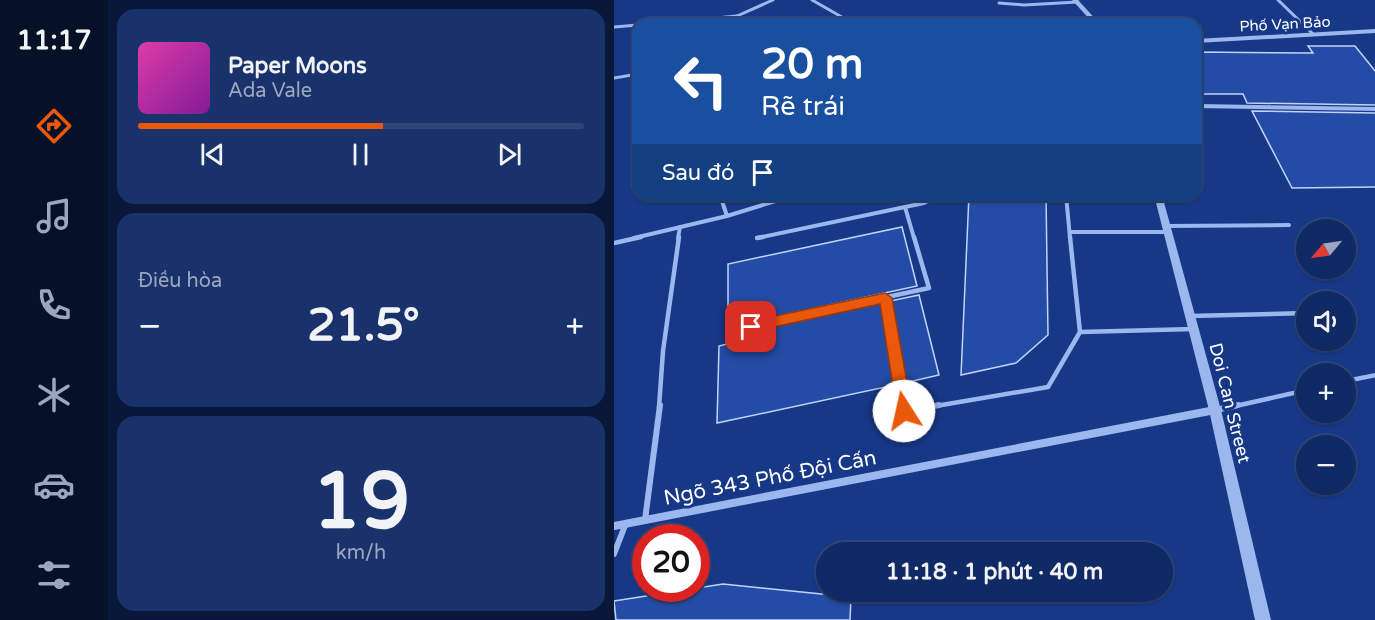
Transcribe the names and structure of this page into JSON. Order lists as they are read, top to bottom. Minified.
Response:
{"streets":{"street":["Phố Vạn Bảo","Doi Can Street","Ngõ 343 Phố Đội Cấn"]},"crossings":[["Doi Can Street","Ngõ 343 Phố Đội Cấn"]],"north":"bottom left","page":{"tabs":"11:17","turn":["20 m","Rẽ trái"],"song":["Paper Moons","Ada Vale"],"then":"Sau đó","tile":["Điều hòa",["19","km/h"]],"map_buttons":["+","−"],"heat":["−","21.5°","+"],"limit":"20","trip":"11:18 · 1 phút · 40 m"}}
